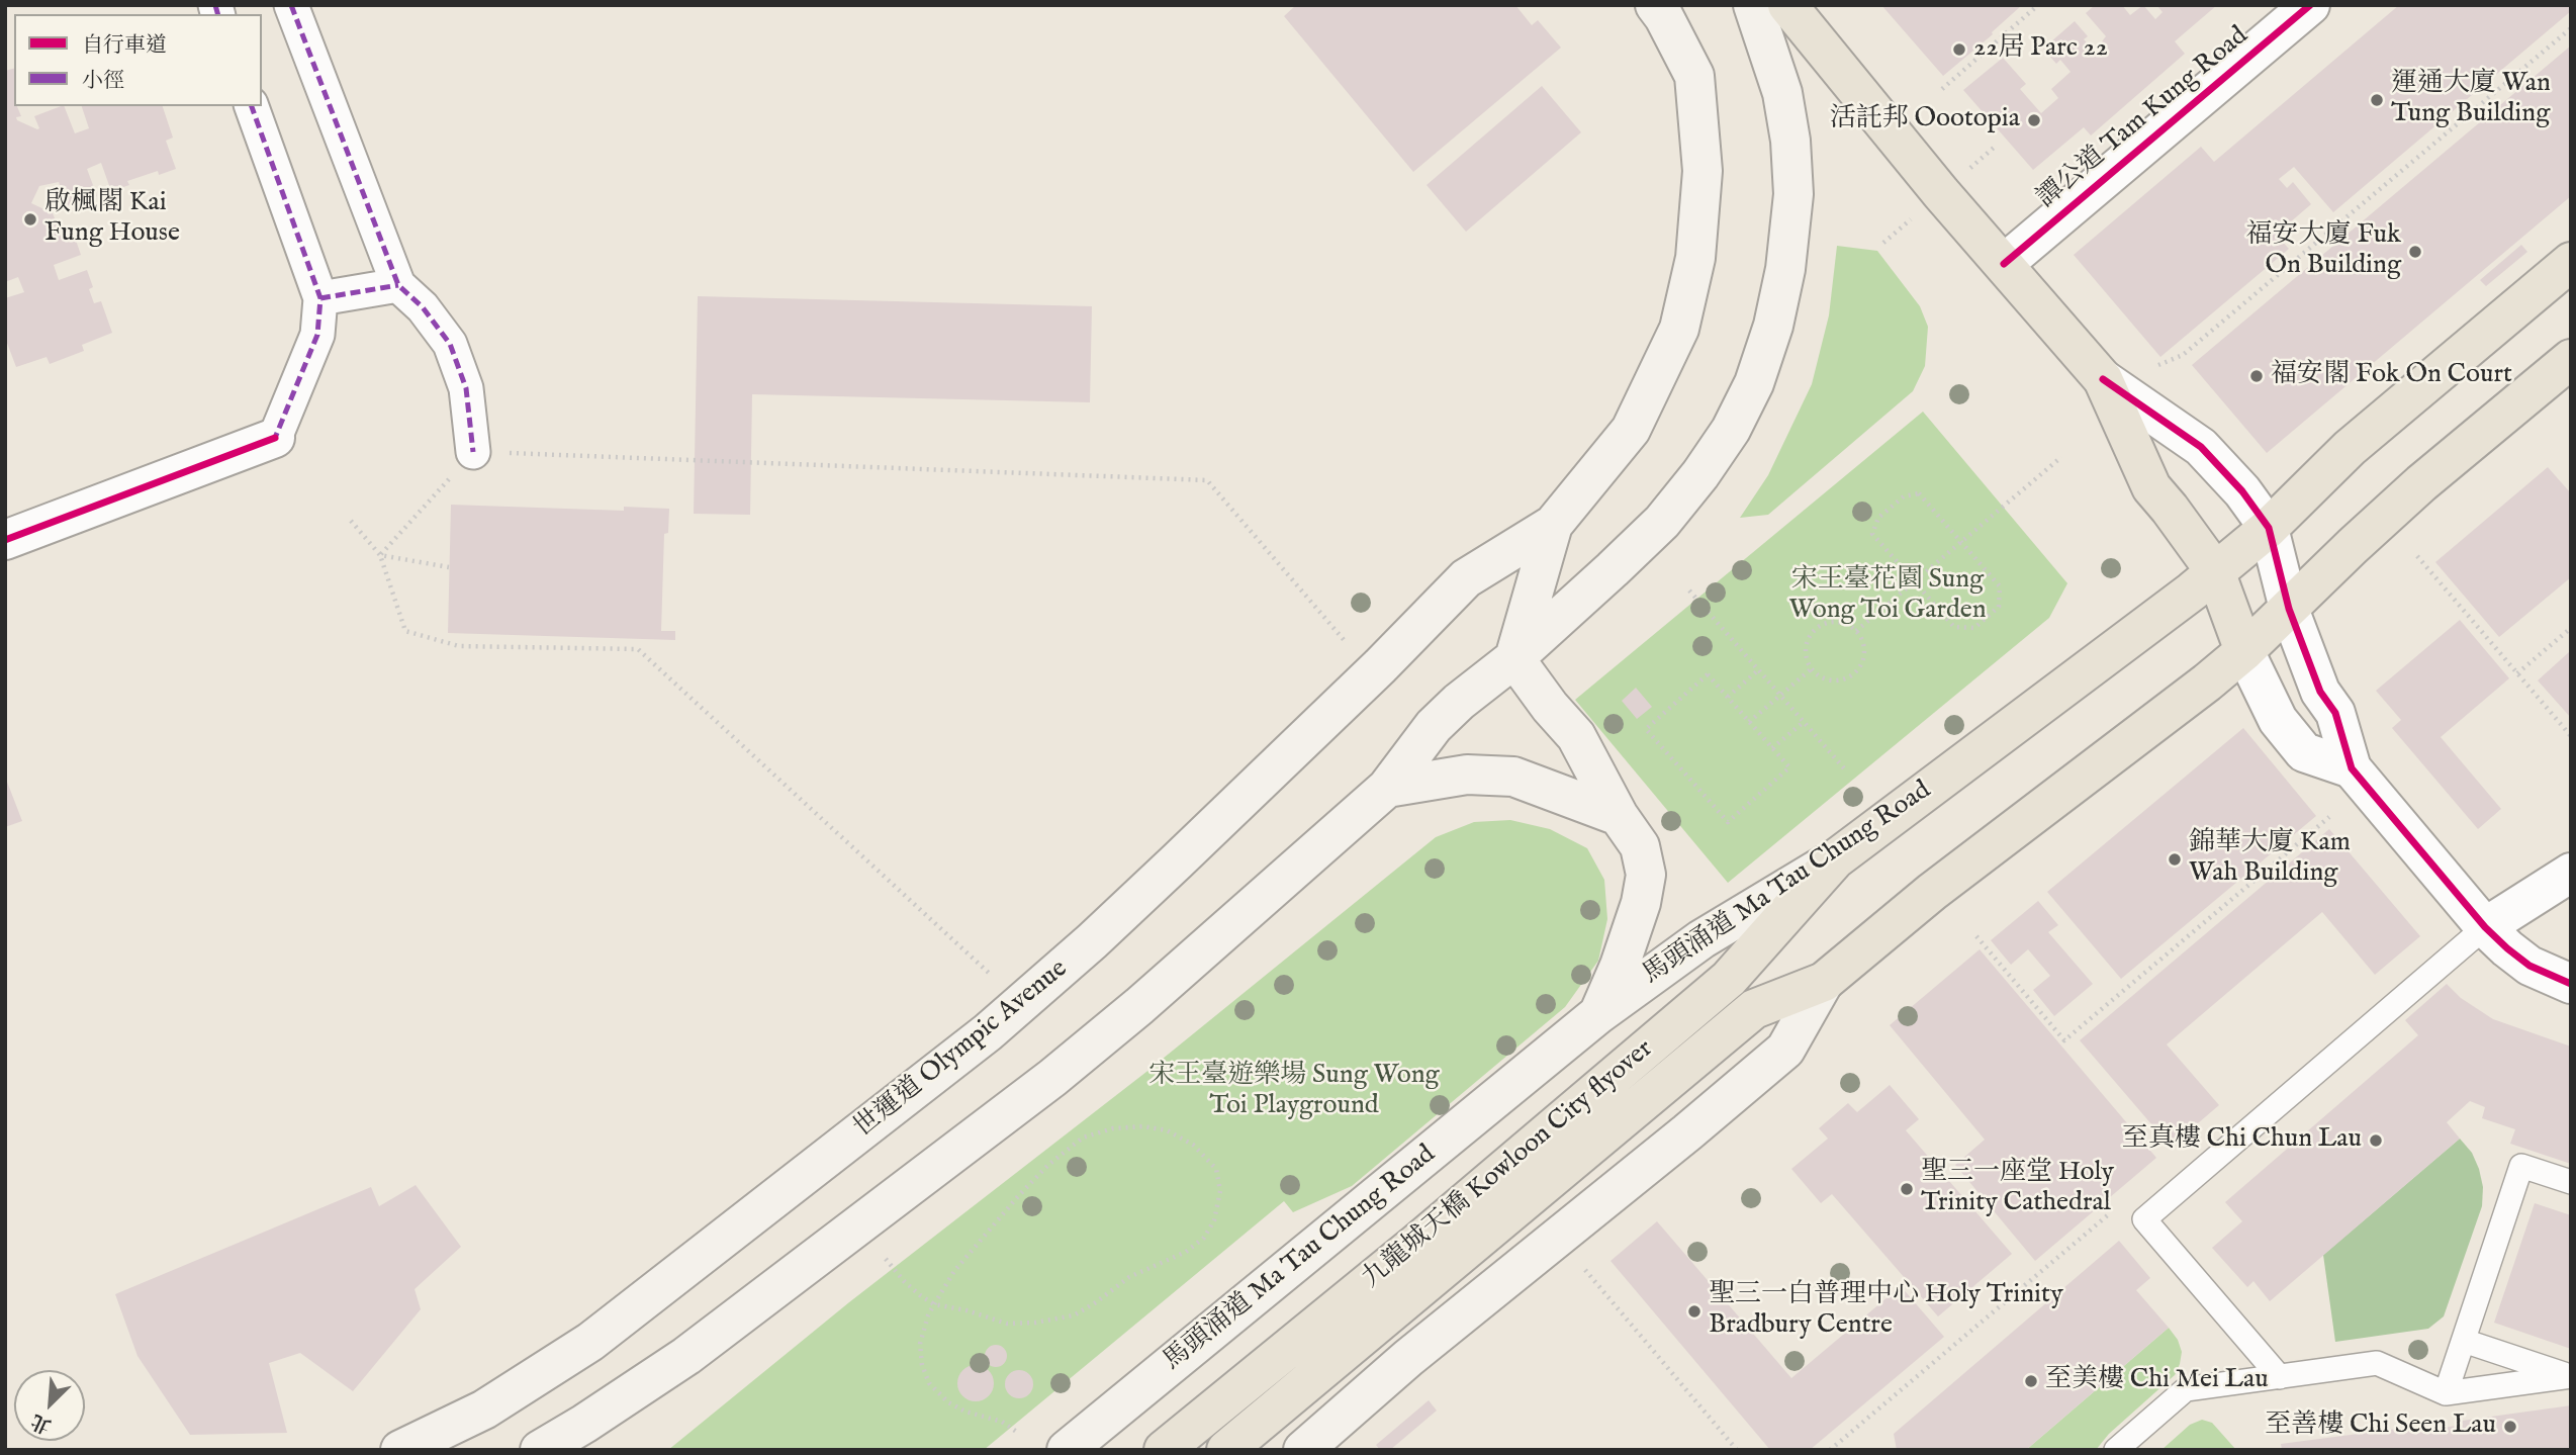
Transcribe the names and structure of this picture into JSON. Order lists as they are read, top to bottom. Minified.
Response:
{"streets":{"main road":["馬頭涌道 Ma Tau Chung Road","世運道 Olympic Avenue","九龍城天橋 Kowloon City flyover"],"street":["譚公道 Tam Kung Road"]},"crossings":[["馬頭涌道 Ma Tau Chung Road","九龍城天橋 Kowloon City flyover"]],"parks":["宋王臺花園 Sung Wong Toi Garden","宋王臺遊樂場 Sung Wong Toi Playground"],"places":["22居 Parc 22","運通大廈 Wan Tung Building","活託邦 Oootopia","啟楓閣 Kai Fung House","福安大廈 Fuk On Building","福安閣 Fok On Court","錦華大廈 Kam Wah Building","至真樓 Chi Chun Lau","聖三一座堂 Holy Trinity Cathedral","聖三一白普理中心 Holy Trinity Bradbury Centre","至美樓 Chi Mei Lau","至善樓 Chi Seen Lau"],"legend":["自行車道","小徑"],"north":"bottom left"}
